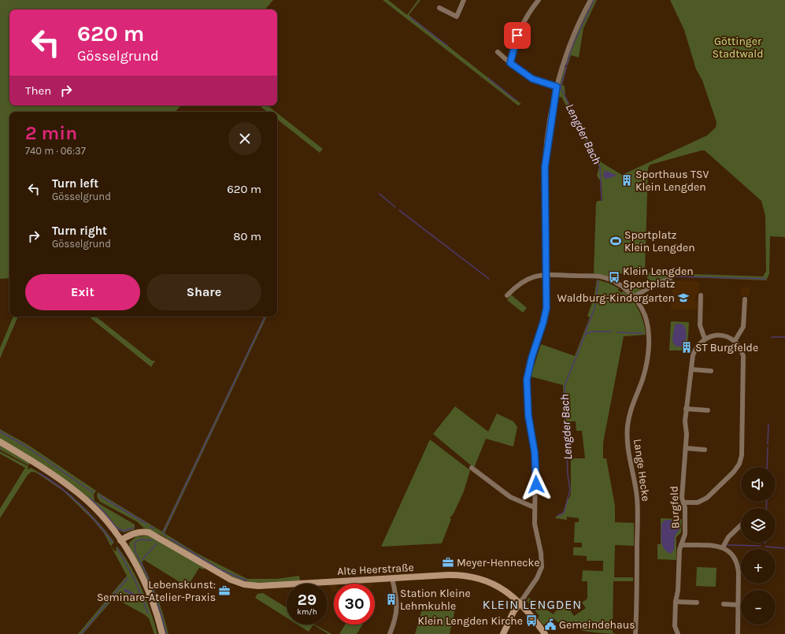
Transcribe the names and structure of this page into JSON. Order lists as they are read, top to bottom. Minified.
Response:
{"streets":{"main road":["Alte Heerstraße"],"street":["Lange Hecke","Burgfeld"]},"districts":["KLEIN LENGDEN"],"water":["Lengder Bach"],"parks":["Göttinger Stadtwald"],"places":{"building":["Sporthaus TSV Klein Lengden","ST Burgfelde","Station Kleine Lehmkuhle"],"sports":["Sportplatz Klein Lengden"],"bus stop":["Klein Lengden Sportplatz","Klein Lengden Kirche"],"school or university":["Waldburg-Kindergarten"],"office":["Meyer-Hennecke","Lebenskunst: Seminare-Atelier-Praxis"],"public building":["Gemeindehaus"]},"page":{"turn":["620 m","Gösselgrund"],"then":"Then","heading":["2 min","740 m · 06:37"],"list":[{"name":"Turn left","note":"Gösselgrund","value":"620 m"},{"name":"Turn right","note":"Gösselgrund","value":"80 m"}],"buttons":["Exit","Share"],"map_buttons":["+","−"],"speed":"29 km/h","limit":"30"}}
